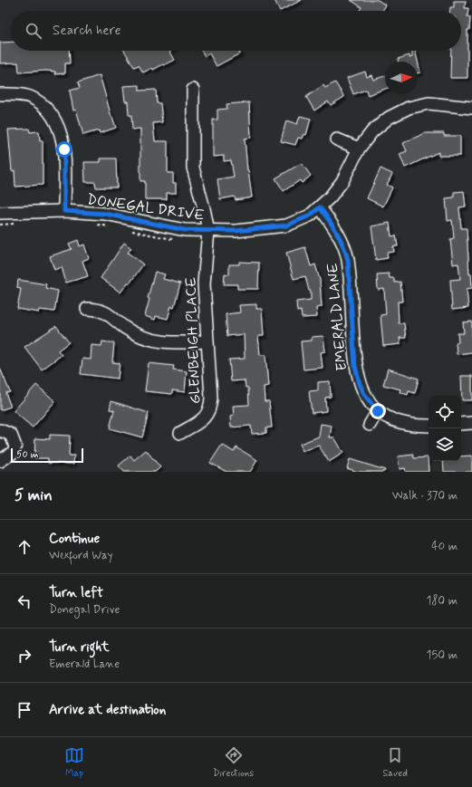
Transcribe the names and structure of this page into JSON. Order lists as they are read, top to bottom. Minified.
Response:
{"streets":{"street":["DONEGAL DRIVE","EMERALD LANE","GLENBEIGH PLACE"]},"crossings":[["DONEGAL DRIVE","EMERALD LANE"],["DONEGAL DRIVE","GLENBEIGH PLACE"]],"scale_bar":"50 m","north":"right","page":{"search":"Search here","scale":"50 m","heading":["5 min","Walk · 370 m"],"list":[["Continue","Wexford Way","40 m"],["Turn left","Donegal Drive","180 m"],["Turn right","Emerald Lane","150 m"],"Arrive at destination"],"nav":["Map","Directions","Saved"]}}
